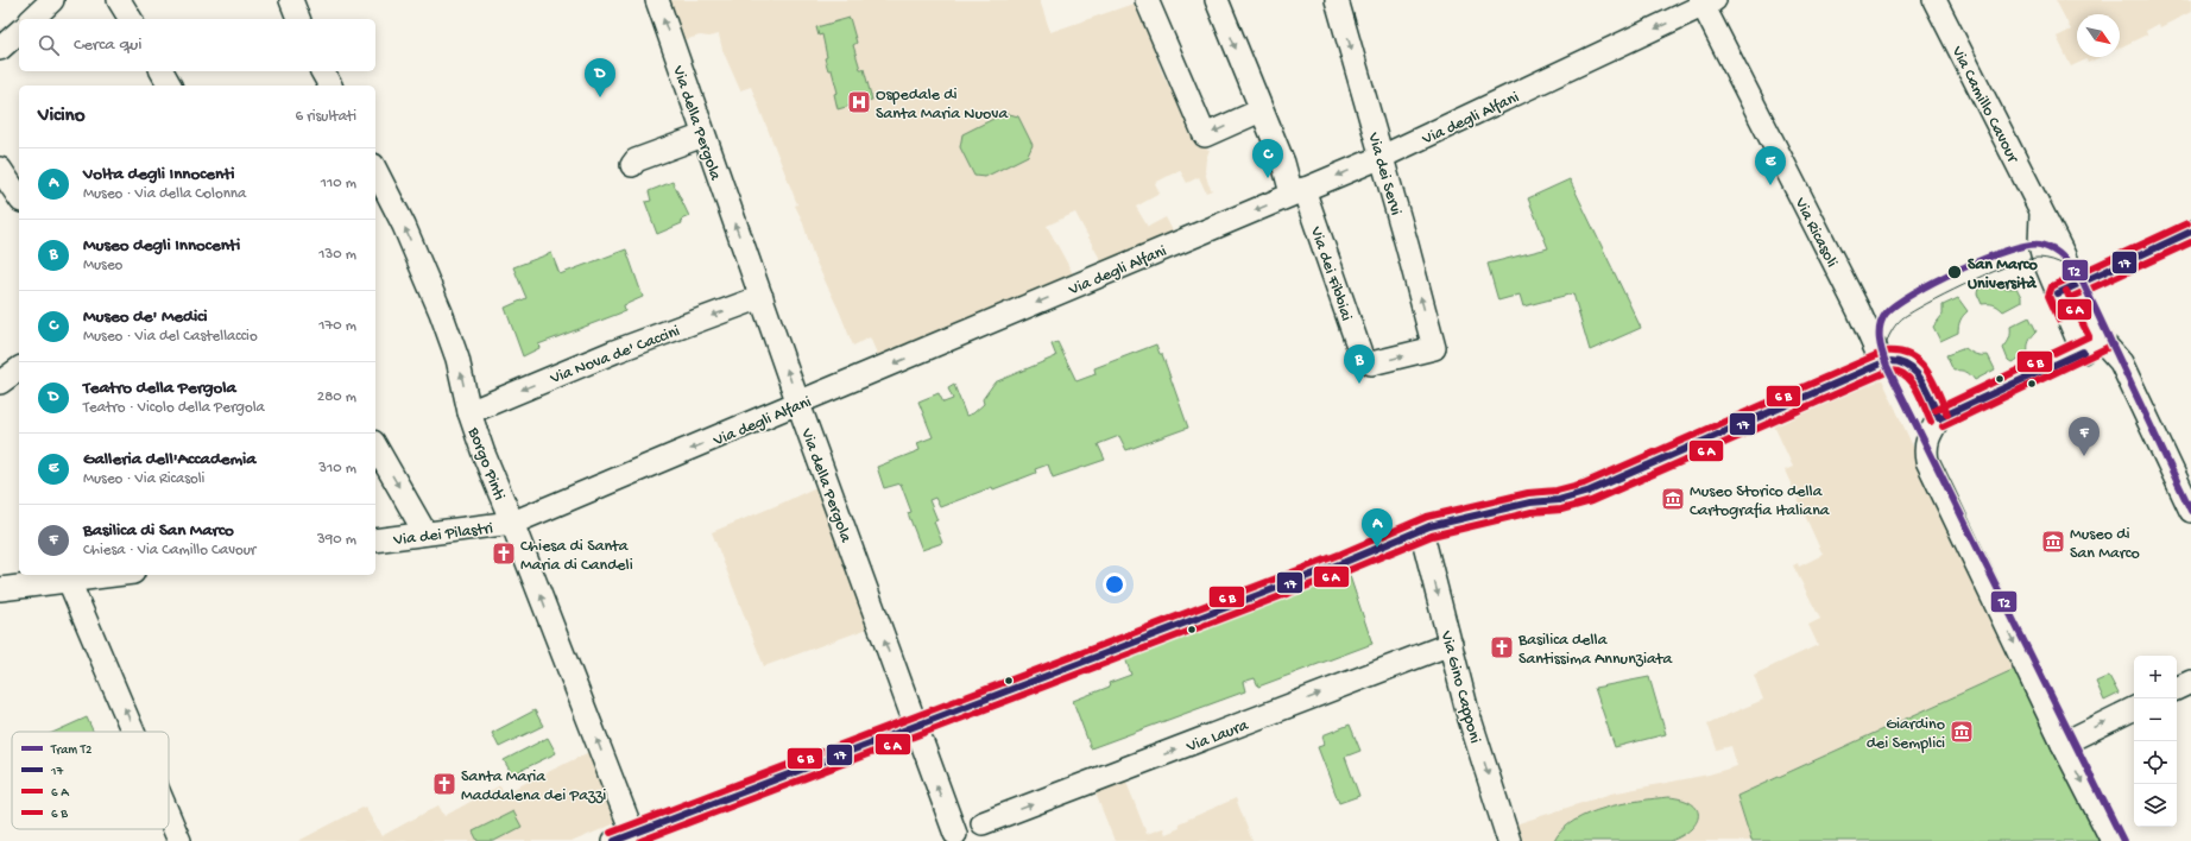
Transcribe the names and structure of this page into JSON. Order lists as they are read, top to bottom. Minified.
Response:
{"streets":{"street":["Via Camillo Cavour","Via degli Alfani","Via della Pergola","Via dei Servi","Via Ricasoli","Via dei Fibbiai","Via Nova de' Caccini","Borgo Pinti","Via dei Pilastri","Via Gino Capponi","Via Laura"]},"crossings":[["Via degli Alfani","Via della Pergola"],["Via degli Alfani","Via dei Servi"],["Via degli Alfani","Via Ricasoli"],["Via degli Alfani","Via dei Fibbiai"],["Via degli Alfani","Borgo Pinti"],["Via degli Alfani","Via dei Pilastri"],["Via della Pergola","Via Nova de' Caccini"],["Via della Pergola","Via Laura"],["Via dei Servi","Via dei Fibbiai"],["Via Ricasoli","Via Gino Capponi"],["Via Nova de' Caccini","Borgo Pinti"],["Borgo Pinti","Via dei Pilastri"],["Via Gino Capponi","Via Laura"]],"one_way":["Via degli Alfani","Via della Pergola","Via Nova de' Caccini","Borgo Pinti"],"places":{"hospital":["Ospedale di Santa Maria Nuova"],"other":["San Marco Università"],"museum":["Museo Storico della Cartografia Italiana","Museo di San Marco","Giardino dei Semplici"],"church":["Chiesa di Santa Maria di Candeli","Basilica della Santissima Annunziata","Santa Maria Maddalena dei Pazzi"]},"lines":["transit line 17","tram line T2"],"legend":["Tram T2","17","6 A","6 B"],"north":"bottom right","page":{"search":"Cerca qui","pins":["D","C","E","B","F","A"],"heading":["Vicino","6 risultati"],"list":[{"mark":"A","name":"Volta degli Innocenti","note":"Museo · Via della Colonna","value":"110 m"},{"mark":"B","name":"Museo degli Innocenti","note":"Museo","value":"130 m"},{"mark":"C","name":"Museo de' Medici","note":"Museo · Via del Castellaccio","value":"170 m"},{"mark":"D","name":"Teatro della Pergola","note":"Teatro · Vicolo della Pergola","value":"280 m"},{"mark":"E","name":"Galleria dell'Accademia","note":"Museo · Via Ricasoli","value":"310 m"},{"mark":"F","name":"Basilica di San Marco","note":"Chiesa · Via Camillo Cavour","value":"390 m"}],"map_buttons":["+","−"]}}
